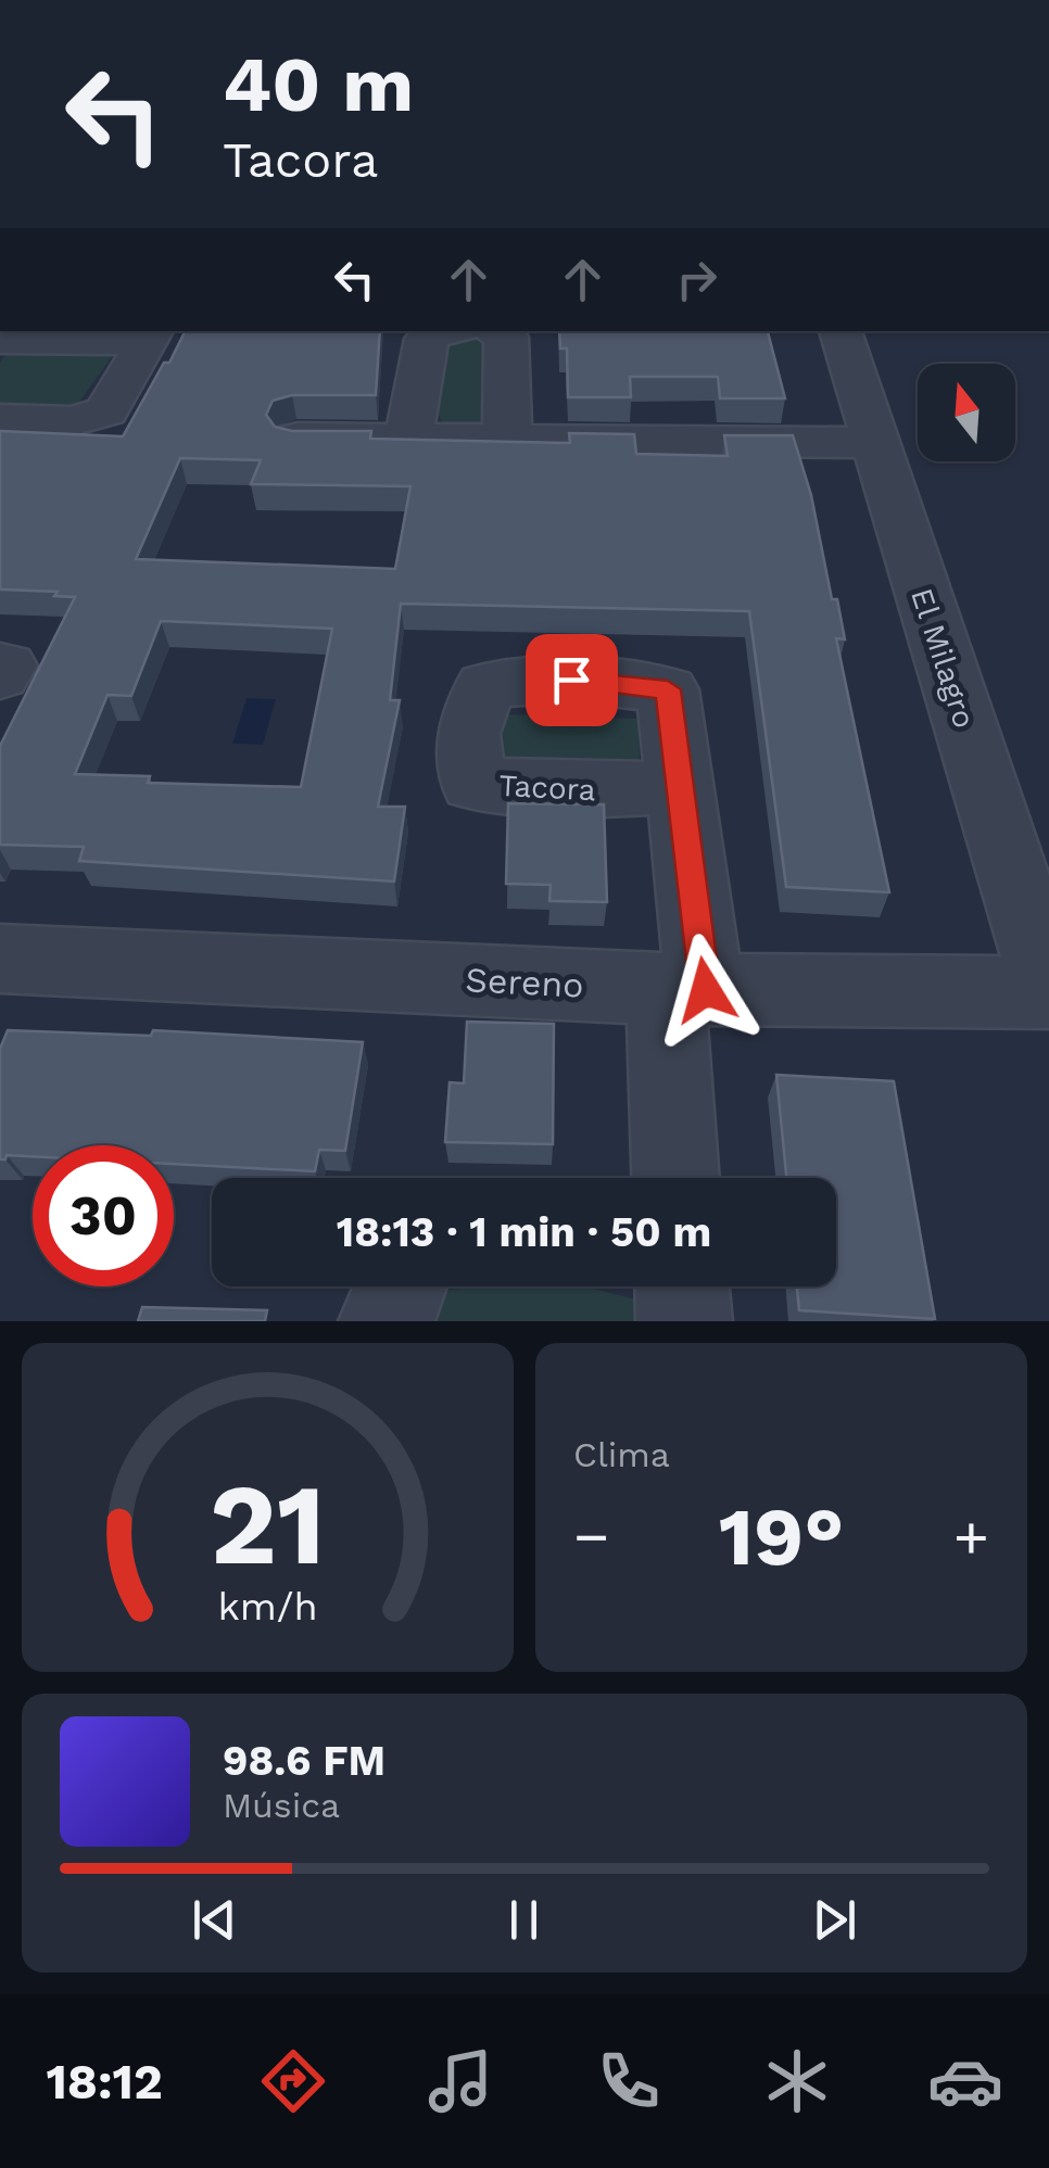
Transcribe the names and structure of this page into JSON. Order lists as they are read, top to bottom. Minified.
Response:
{"streets":{"street":["El Milagro","Sereno"]},"crossings":[["El Milagro","Sereno"]],"north":"top","page":{"turn":["40 m","Tacora"],"limit":"30","trip":"18:13 · 1 min · 50 m","tile":"Clima","heat":["−","19°","+"],"song":["98.6 FM","Música"],"tabs":"18:12","gauge":["21","km/h"]}}
